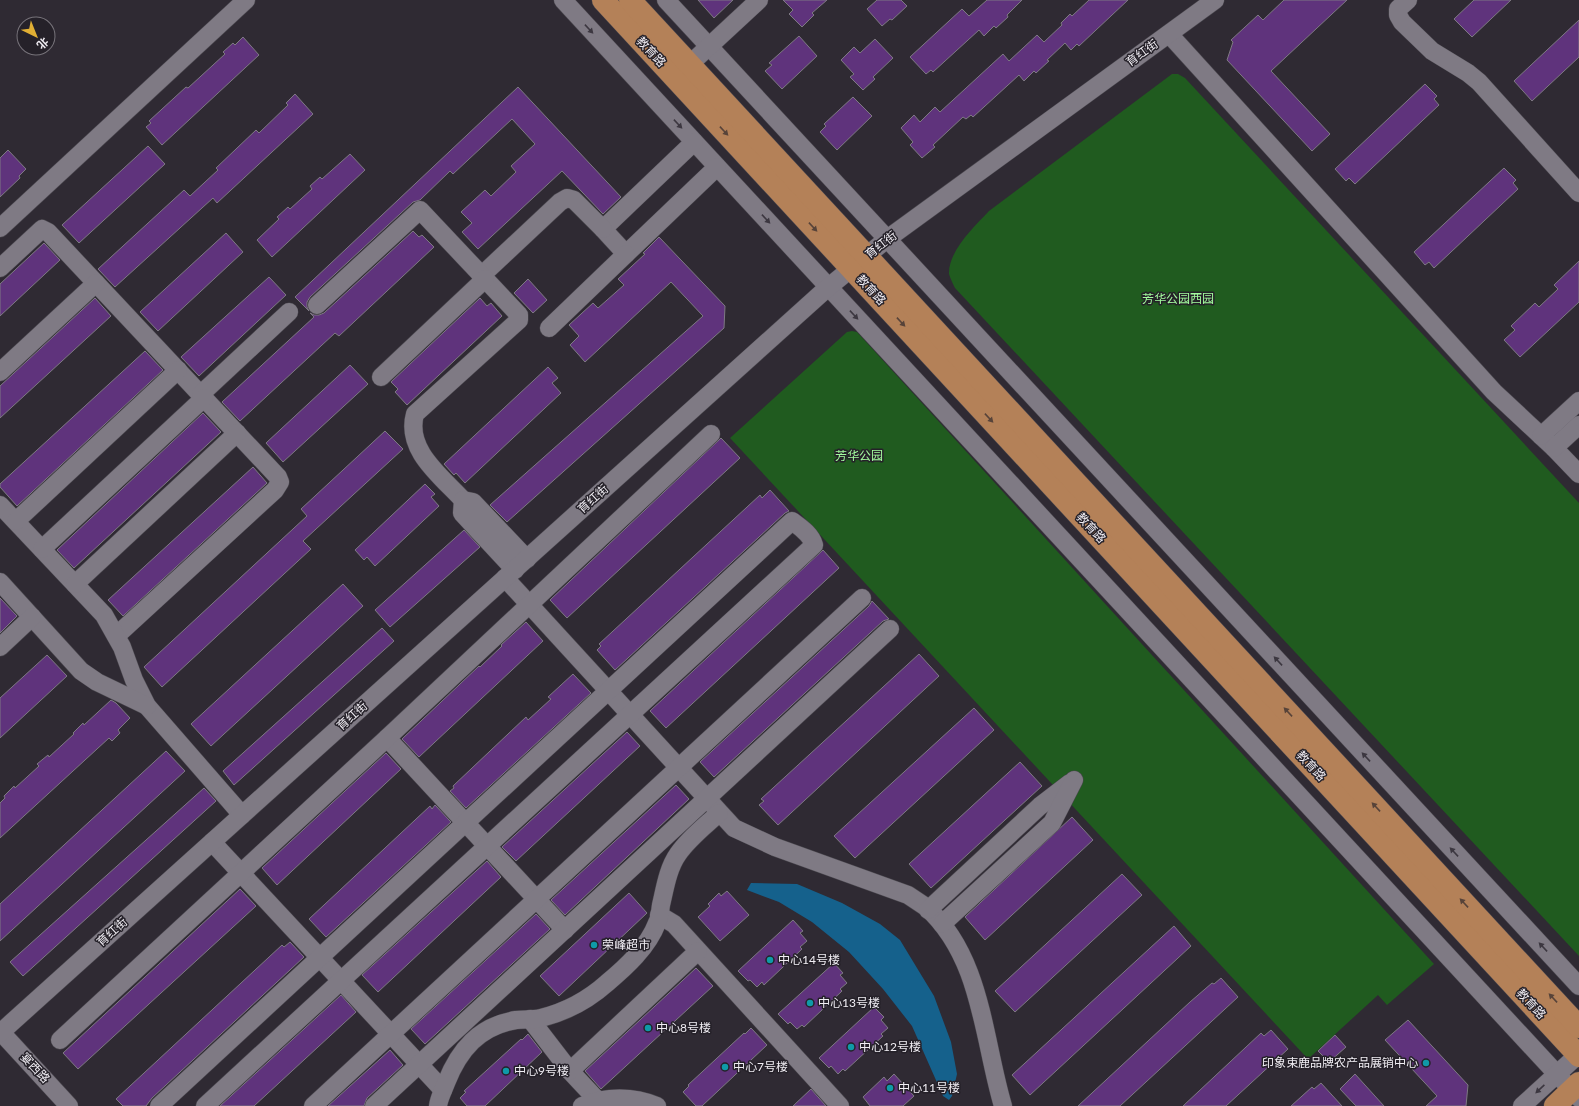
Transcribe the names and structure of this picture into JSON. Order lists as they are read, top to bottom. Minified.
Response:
{"streets":{"main road":["教育路"],"street":["育红街","宴西路"]},"crossings":[["教育路","育红街"],["育红街","宴西路"]],"parks":["芳华公园西园","芳华公园"],"places":["荣峰超市","中心14号楼","中心13号楼","中心8号楼","中心12号楼","印象束鹿品牌农产品展销中心","中心7号楼","中心9号楼","中心11号楼"],"north":"bottom right"}
